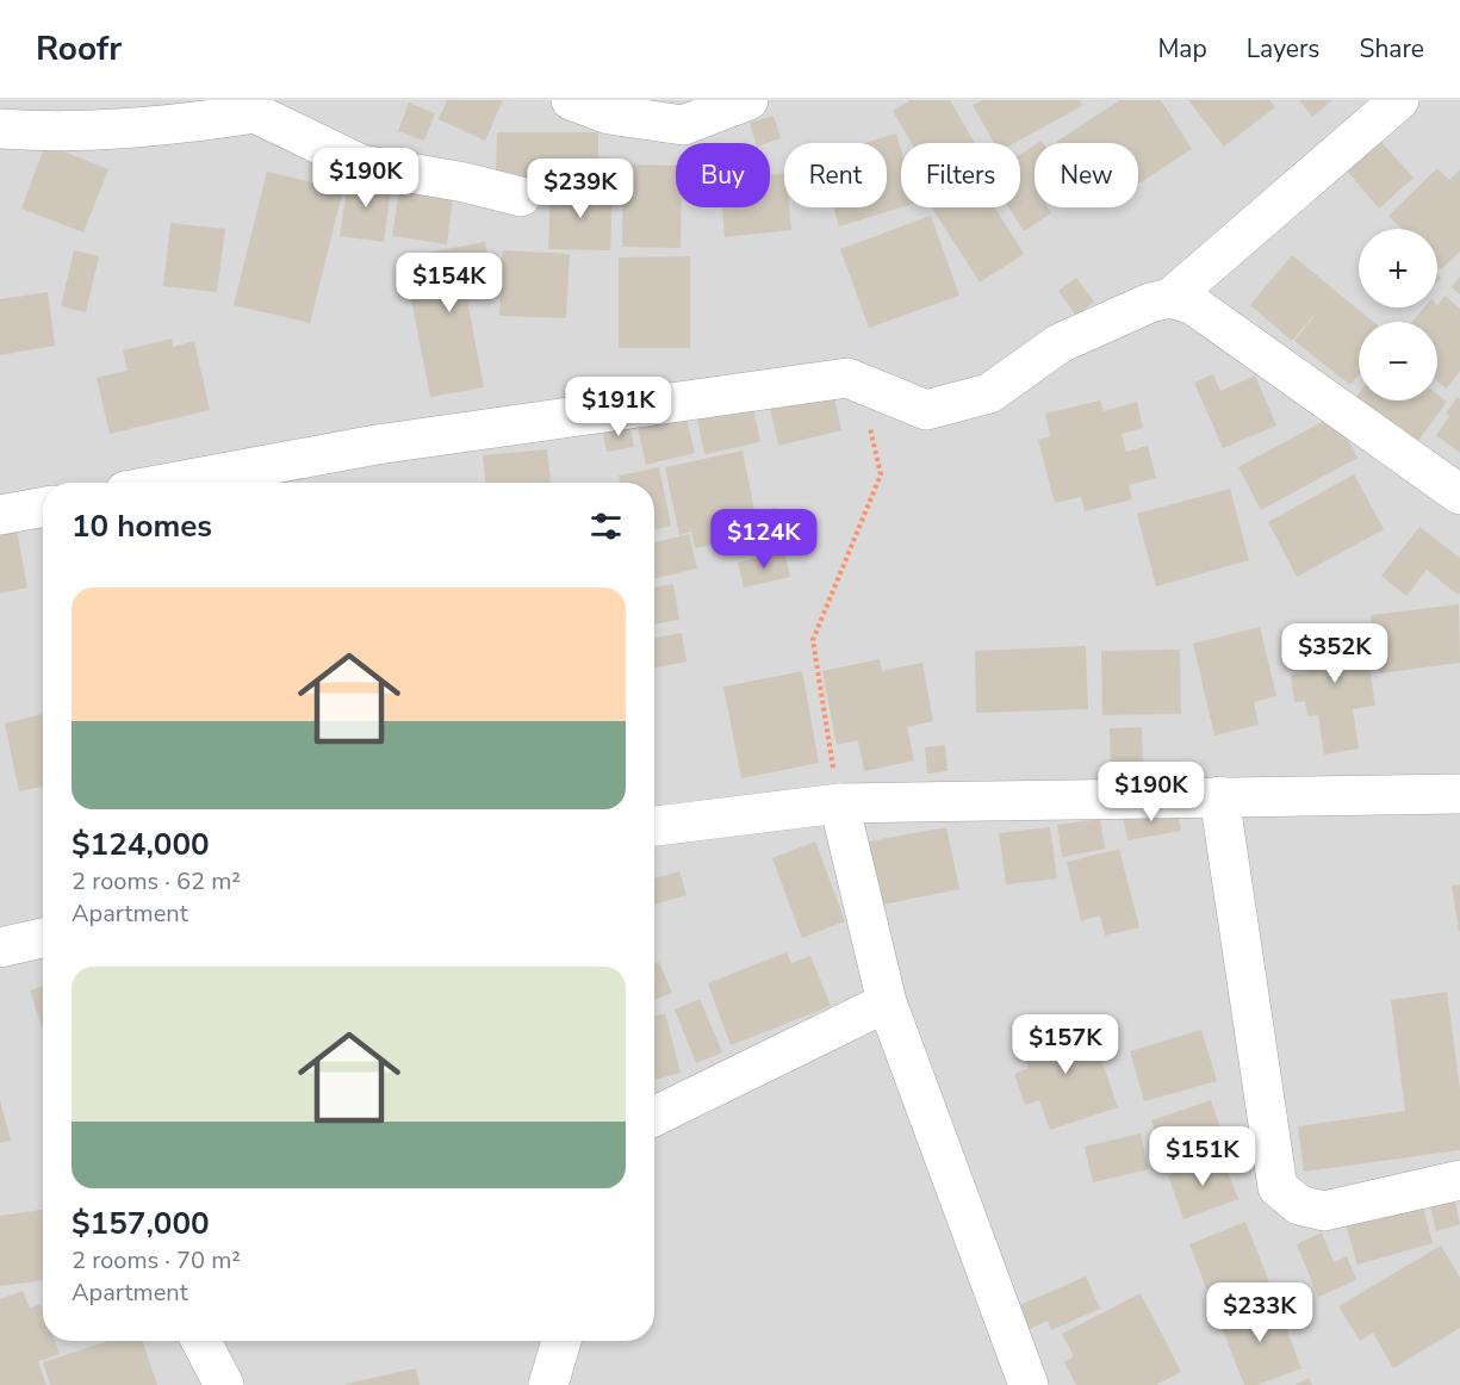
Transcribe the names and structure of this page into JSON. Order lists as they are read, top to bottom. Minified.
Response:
{"page":{"header":"Roofr","nav":["Map","Layers","Share"],"chip":["Buy","Rent","Filters","New"],"price":["$190K","$239K","$154K","$191K","$124K","$352K","$190K","$157K","$151K","$233K"],"map_buttons":["+","−"],"heading":"10 homes","list":[{"name":"$124,000","note":"2 rooms · 62 m² · Apartment"},{"name":"$157,000","note":"2 rooms · 70 m² · Apartment"}]}}
